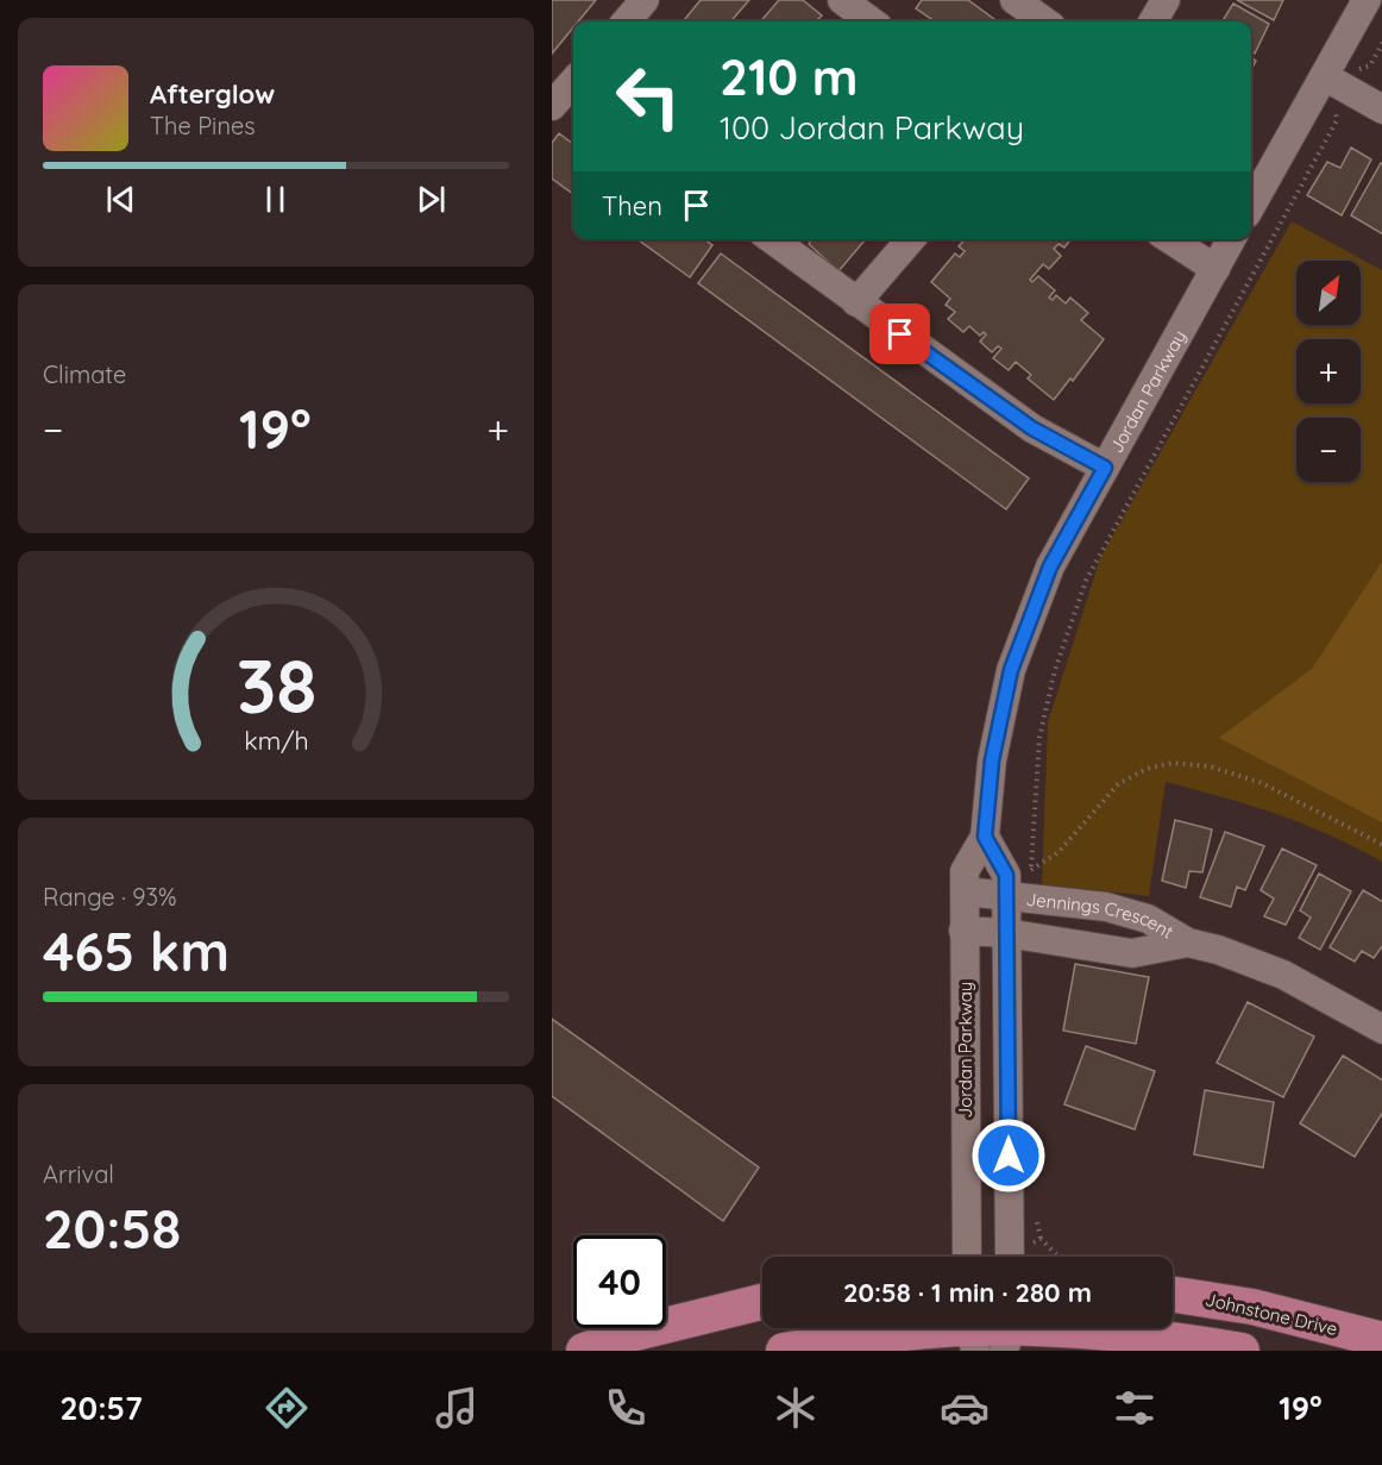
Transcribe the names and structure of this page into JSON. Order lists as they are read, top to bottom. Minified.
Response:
{"streets":{"main road":["Johnstone Drive"],"street":["Jordan Parkway","Jennings Crescent"]},"crossings":[["Jordan Parkway","Jennings Crescent"]],"north":"top right","page":{"turn":["210 m","100 Jordan Parkway"],"song":["Afterglow","The Pines"],"then":"Then","map_buttons":["+","−"],"tile":["Climate",["Range · 93%","465 km"],["Arrival","20:58"]],"heat":["−","19°","+"],"limit":"40","trip":"20:58 · 1 min · 280 m","tabs":["20:57","19°"],"gauge":["38","km/h"]}}
